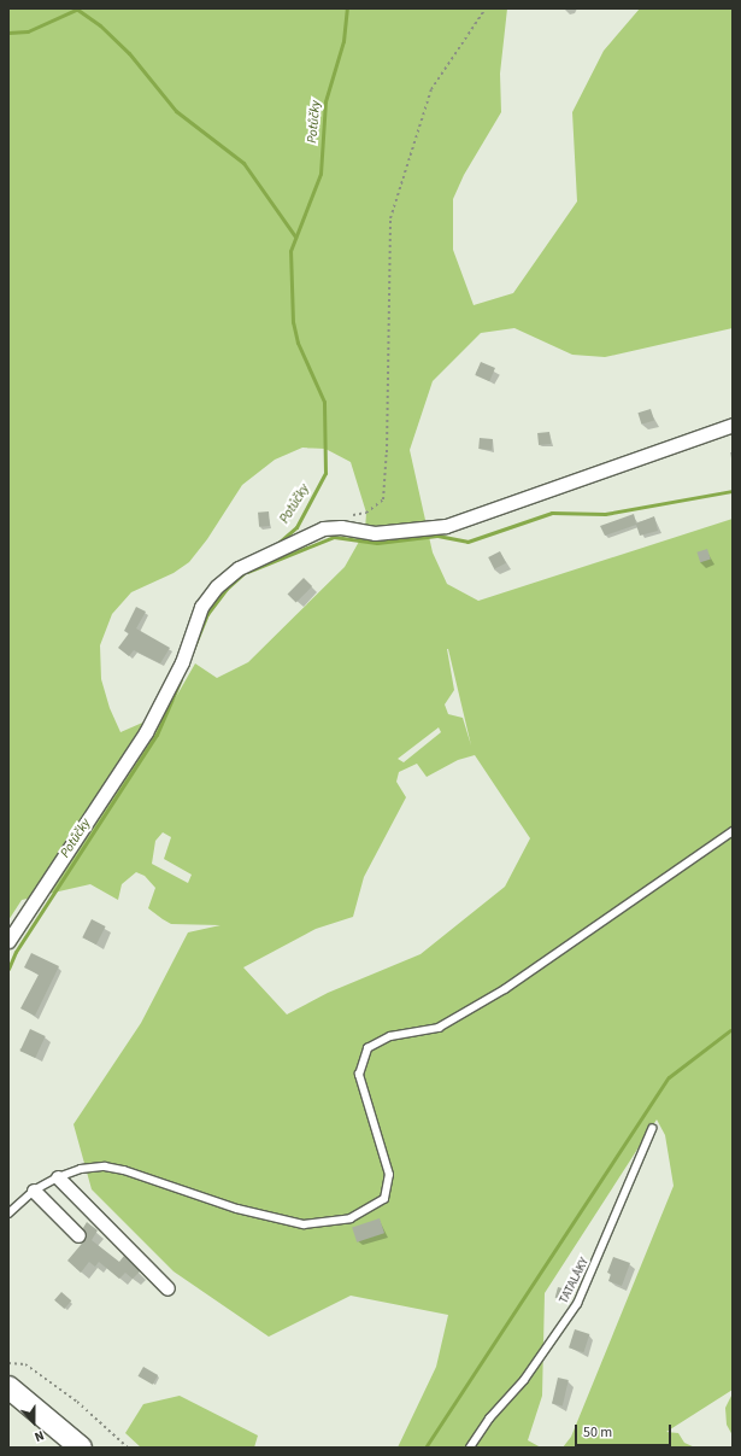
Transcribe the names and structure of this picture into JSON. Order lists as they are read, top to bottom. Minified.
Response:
{"streets":{"lane":["TATALÁKY"]},"water":["Potůčky"],"scale_bar":"50 m","north":"bottom"}
